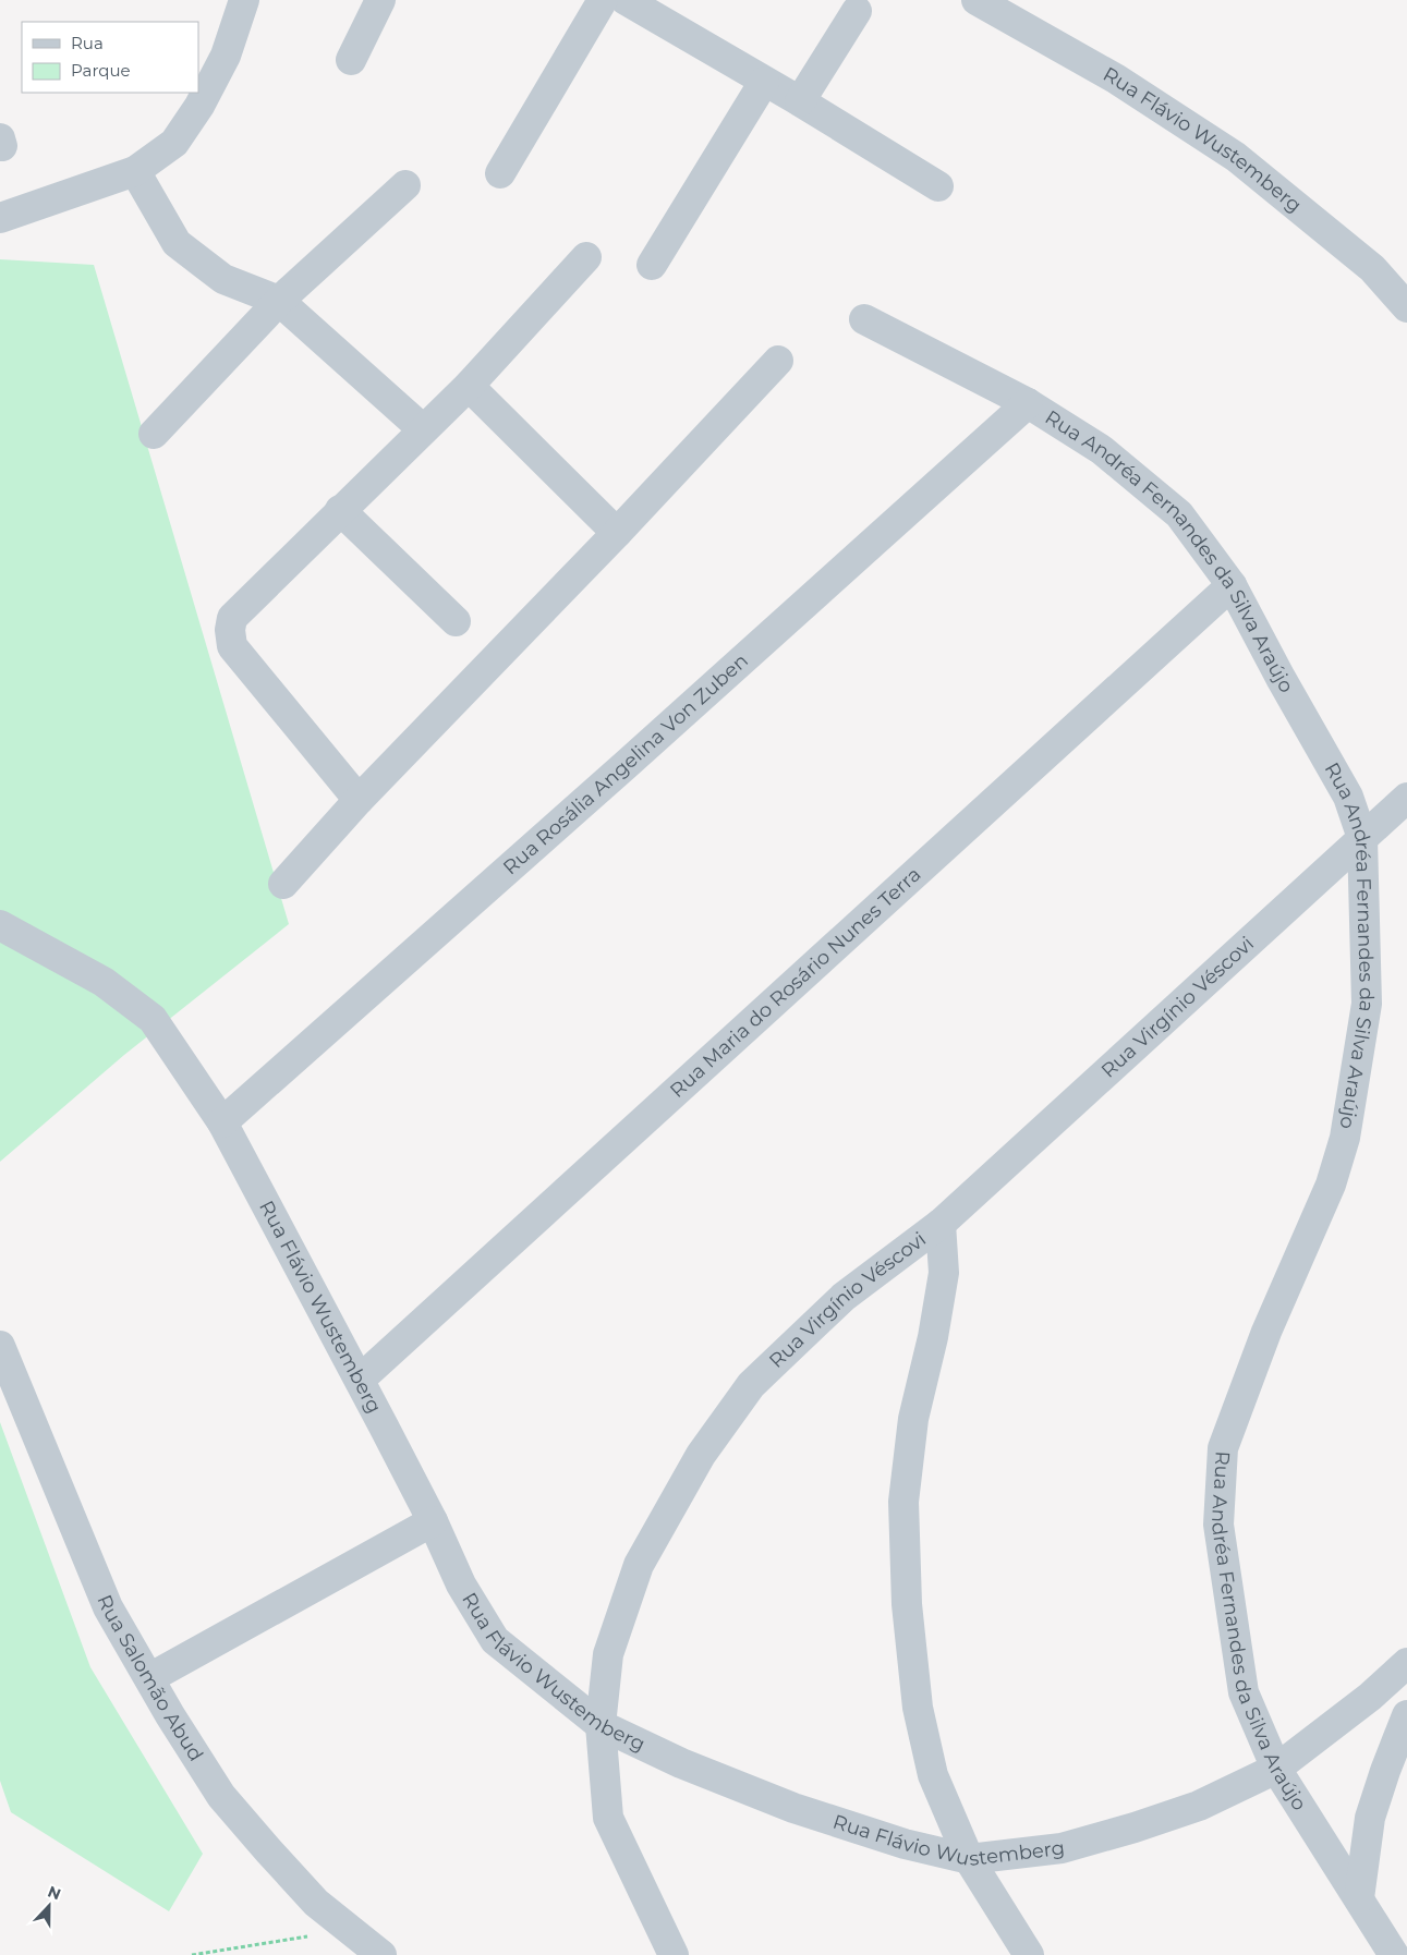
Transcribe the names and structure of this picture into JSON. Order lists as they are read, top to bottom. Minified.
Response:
{"streets":{"street":["Rua Flávio Wustemberg","Rua Andréa Fernandes da Silva Araújo","Rua Rosália Angelina Von Zuben","Rua Maria do Rosário Nunes Terra","Rua Virgínio Véscovi","Rua Salomão Abud"]},"crossings":[["Rua Flávio Wustemberg","Rua Andréa Fernandes da Silva Araújo"],["Rua Flávio Wustemberg","Rua Rosália Angelina Von Zuben"],["Rua Flávio Wustemberg","Rua Maria do Rosário Nunes Terra"],["Rua Flávio Wustemberg","Rua Virgínio Véscovi"],["Rua Andréa Fernandes da Silva Araújo","Rua Rosália Angelina Von Zuben"],["Rua Andréa Fernandes da Silva Araújo","Rua Maria do Rosário Nunes Terra"],["Rua Andréa Fernandes da Silva Araújo","Rua Virgínio Véscovi"]],"legend":["Rua","Parque"],"north":"top"}
